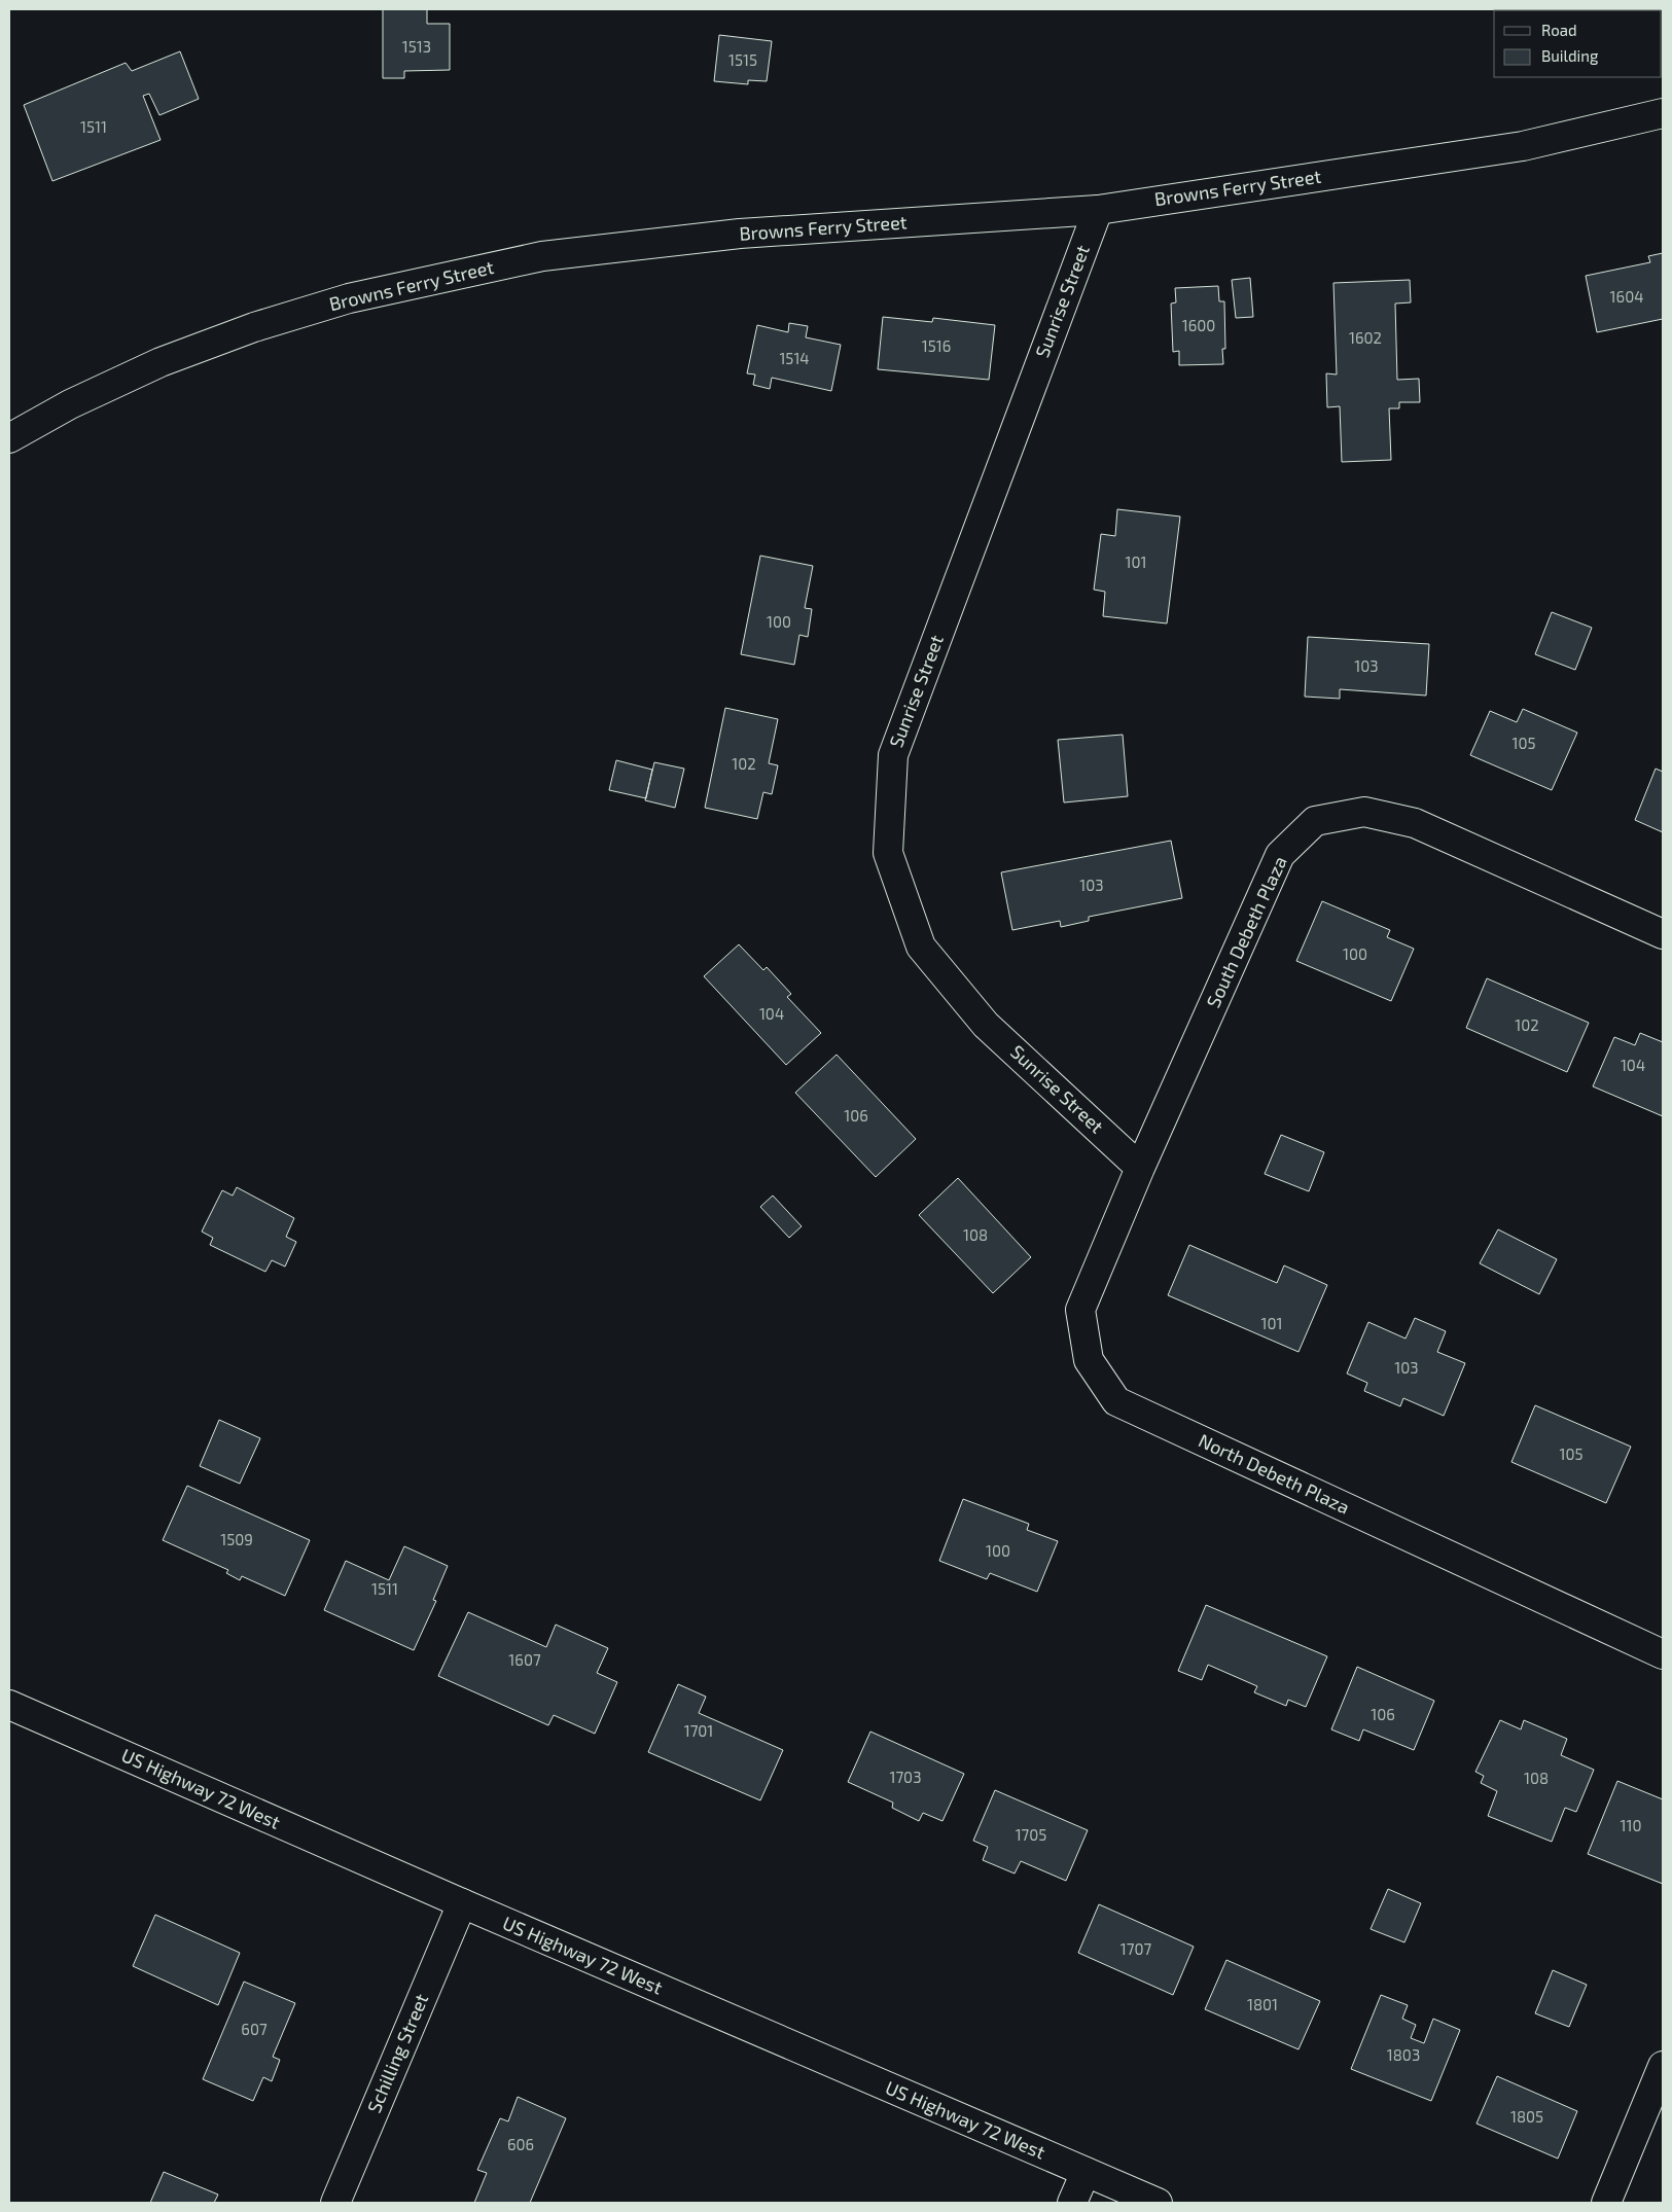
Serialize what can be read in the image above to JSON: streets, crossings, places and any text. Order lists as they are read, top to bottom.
{
  "streets": {
    "main road": [
      "Browns Ferry Street",
      "Sunrise Street",
      "South Debeth Plaza",
      "North Debeth Plaza",
      "US Highway 72 West",
      "Schilling Street"
    ]
  },
  "crossings": [
    ["Browns Ferry Street", "Sunrise Street"],
    ["Sunrise Street", "South Debeth Plaza"],
    ["Sunrise Street", "North Debeth Plaza"],
    ["South Debeth Plaza", "North Debeth Plaza"],
    ["US Highway 72 West", "Schilling Street"]
  ],
  "house_numbers": [
    "1513",
    "1515",
    "1511",
    "1604",
    "1600",
    "1602",
    "1516",
    "1514",
    "101",
    "100",
    "103",
    "105",
    "102",
    "103",
    "100",
    "104",
    "102",
    "104",
    "106",
    "108",
    "101",
    "103",
    "105",
    "1509",
    "100",
    "1511",
    "1607",
    "106",
    "1701",
    "1703",
    "108",
    "110",
    "1705",
    "1707",
    "1801",
    "607",
    "1803",
    "1805",
    "606"
  ],
  "legend": ["Road", "Building"]
}
